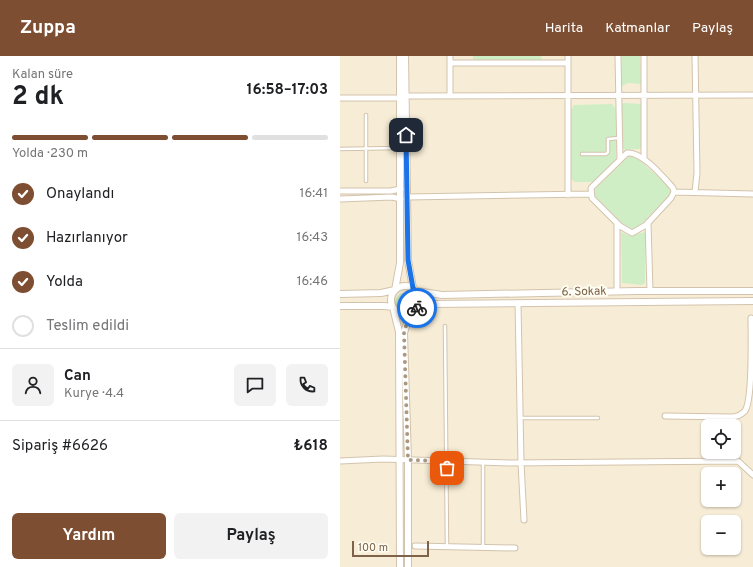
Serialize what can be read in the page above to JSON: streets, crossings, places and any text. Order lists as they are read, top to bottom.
{
  "streets": {
    "street": ["6. Sokak"]
  },
  "scale_bar": "100 m",
  "page": {
    "header": "Zuppa",
    "nav": ["Harita", "Katmanlar", "Paylaş"],
    "heading": ["2 dk", "Kalan süre", "16:58–17:03"],
    "panel": [
      "Can",
      "Kurye · 4.4",
      "Sipariş #6626",
      "₺618"
    ],
    "bar": "Yolda · 230 m",
    "list": [
      ["Onaylandı", "16:41"],
      ["Hazırlanıyor", "16:43"],
      ["Yolda", "16:46"],
      "Teslim edildi"
    ],
    "map_buttons": ["+", "−"],
    "buttons": ["Yardım", "Paylaş"],
    "scale": "100 m"
  }
}
